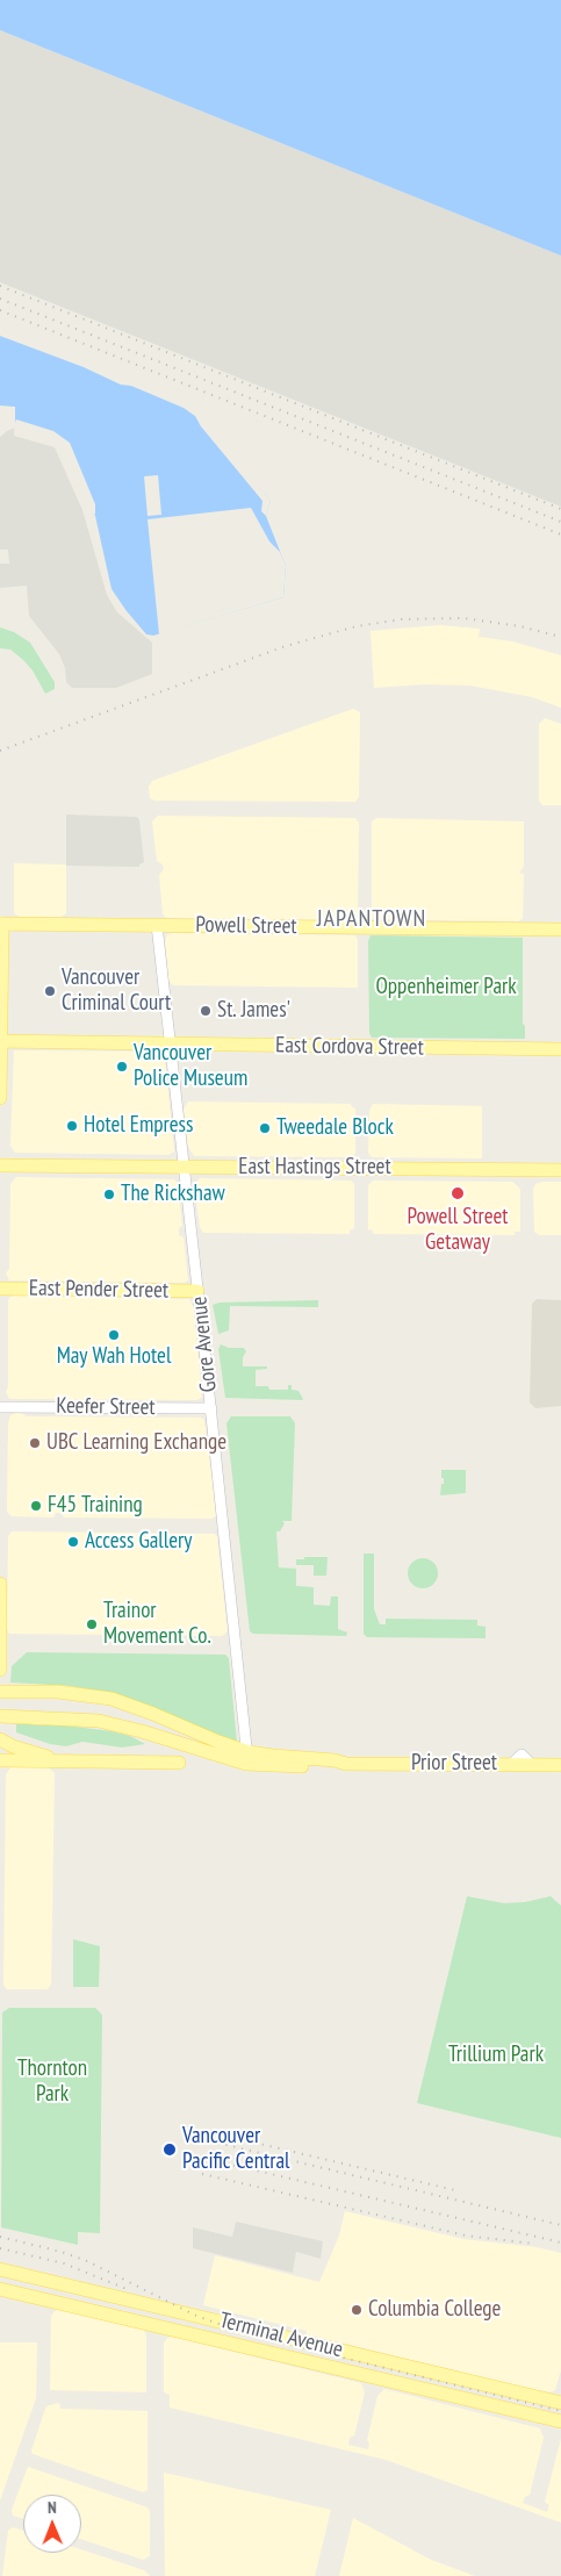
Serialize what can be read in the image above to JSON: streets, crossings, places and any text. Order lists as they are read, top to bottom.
{
  "streets": {
    "main road": [
      "Powell Street",
      "East Cordova Street",
      "East Hastings Street",
      "East Pender Street",
      "Prior Street",
      "Terminal Avenue"
    ],
    "street": ["Gore Avenue", "Keefer Street"]
  },
  "crossings": [
    ["Powell Street", "Gore Avenue"],
    ["East Cordova Street", "Gore Avenue"],
    ["East Hastings Street", "Gore Avenue"],
    ["East Pender Street", "Gore Avenue"],
    ["Gore Avenue", "Keefer Street"],
    ["Gore Avenue", "Prior Street"]
  ],
  "districts": ["JAPANTOWN"],
  "parks": ["Oppenheimer Park", "Trillium Park", "Thornton Park"],
  "places": [
    "Vancouver Criminal Court",
    "St. James'",
    "Vancouver Police Museum",
    "Hotel Empress",
    "Tweedale Block",
    "Powell Street Getaway",
    "The Rickshaw",
    "May Wah Hotel",
    "UBC Learning Exchange",
    "F45 Training",
    "Access Gallery",
    "Trainor Movement Co.",
    "Vancouver Pacific Central",
    "Columbia College"
  ],
  "north": "top"
}
